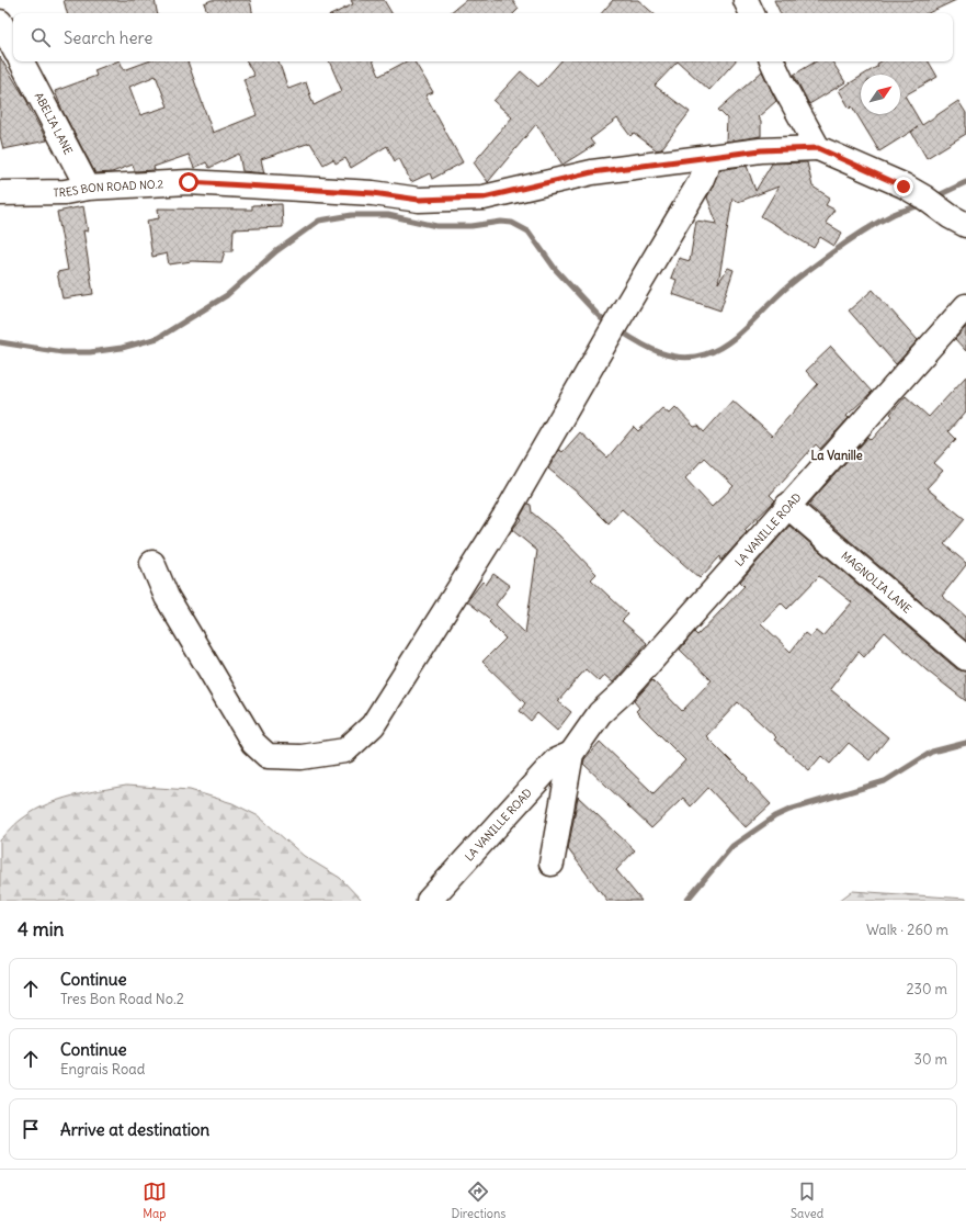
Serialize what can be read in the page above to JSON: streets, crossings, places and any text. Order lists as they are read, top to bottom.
{
  "streets": {
    "street": [
      "ABELIA LANE",
      "TRES BON ROAD NO.2",
      "LA VANILLE ROAD",
      "MAGNOLIA LANE"
    ]
  },
  "crossings": [
    ["ABELIA LANE", "TRES BON ROAD NO.2"],
    ["LA VANILLE ROAD", "MAGNOLIA LANE"]
  ],
  "districts": ["La Vanille"],
  "north": "top right",
  "page": {
    "search": "Search here",
    "heading": ["4 min", "Walk · 260 m"],
    "list": [
      ["Continue", "Tres Bon Road No.2", "230 m"],
      ["Continue", "Engrais Road", "30 m"],
      "Arrive at destination"
    ],
    "nav": ["Map", "Directions", "Saved"]
  }
}
